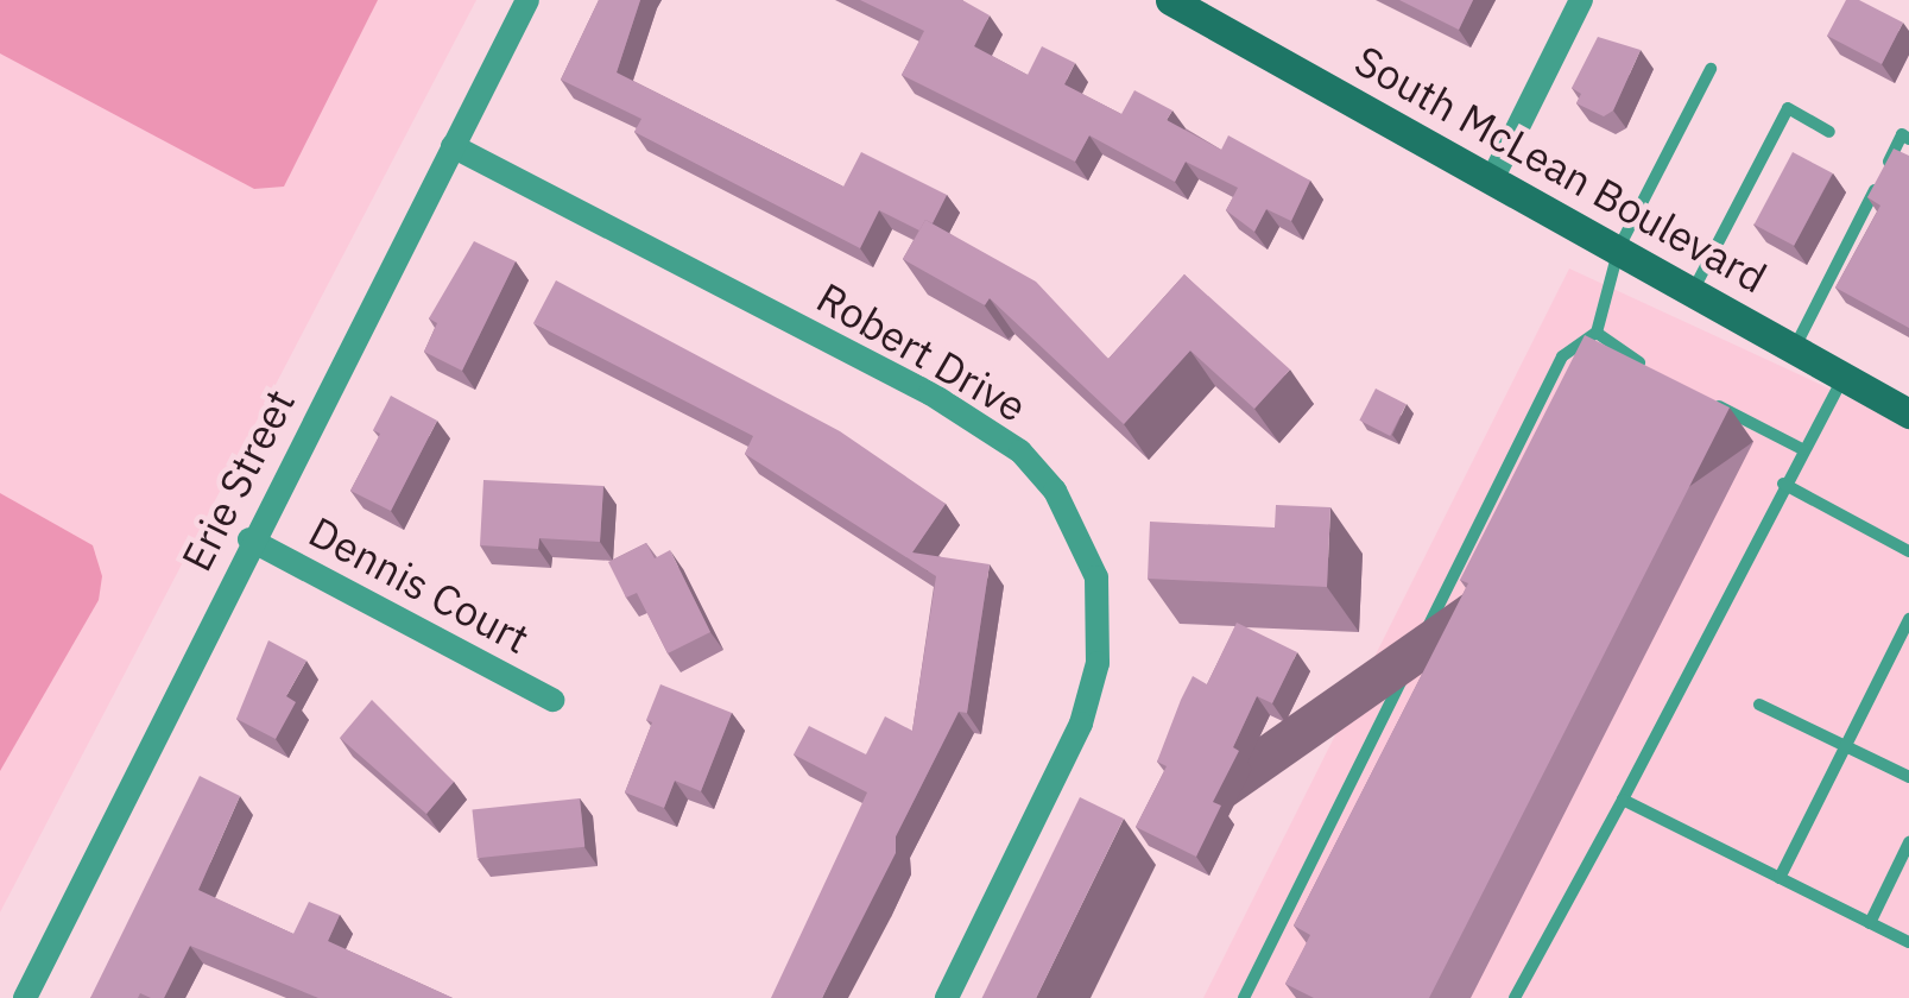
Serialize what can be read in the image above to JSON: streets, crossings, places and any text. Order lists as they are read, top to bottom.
{
  "streets": {
    "main road": ["South McLean Boulevard"],
    "street": ["Robert Drive", "Erie Street", "Dennis Court"]
  },
  "crossings": [
    ["Robert Drive", "Erie Street"],
    ["Erie Street", "Dennis Court"]
  ]
}
